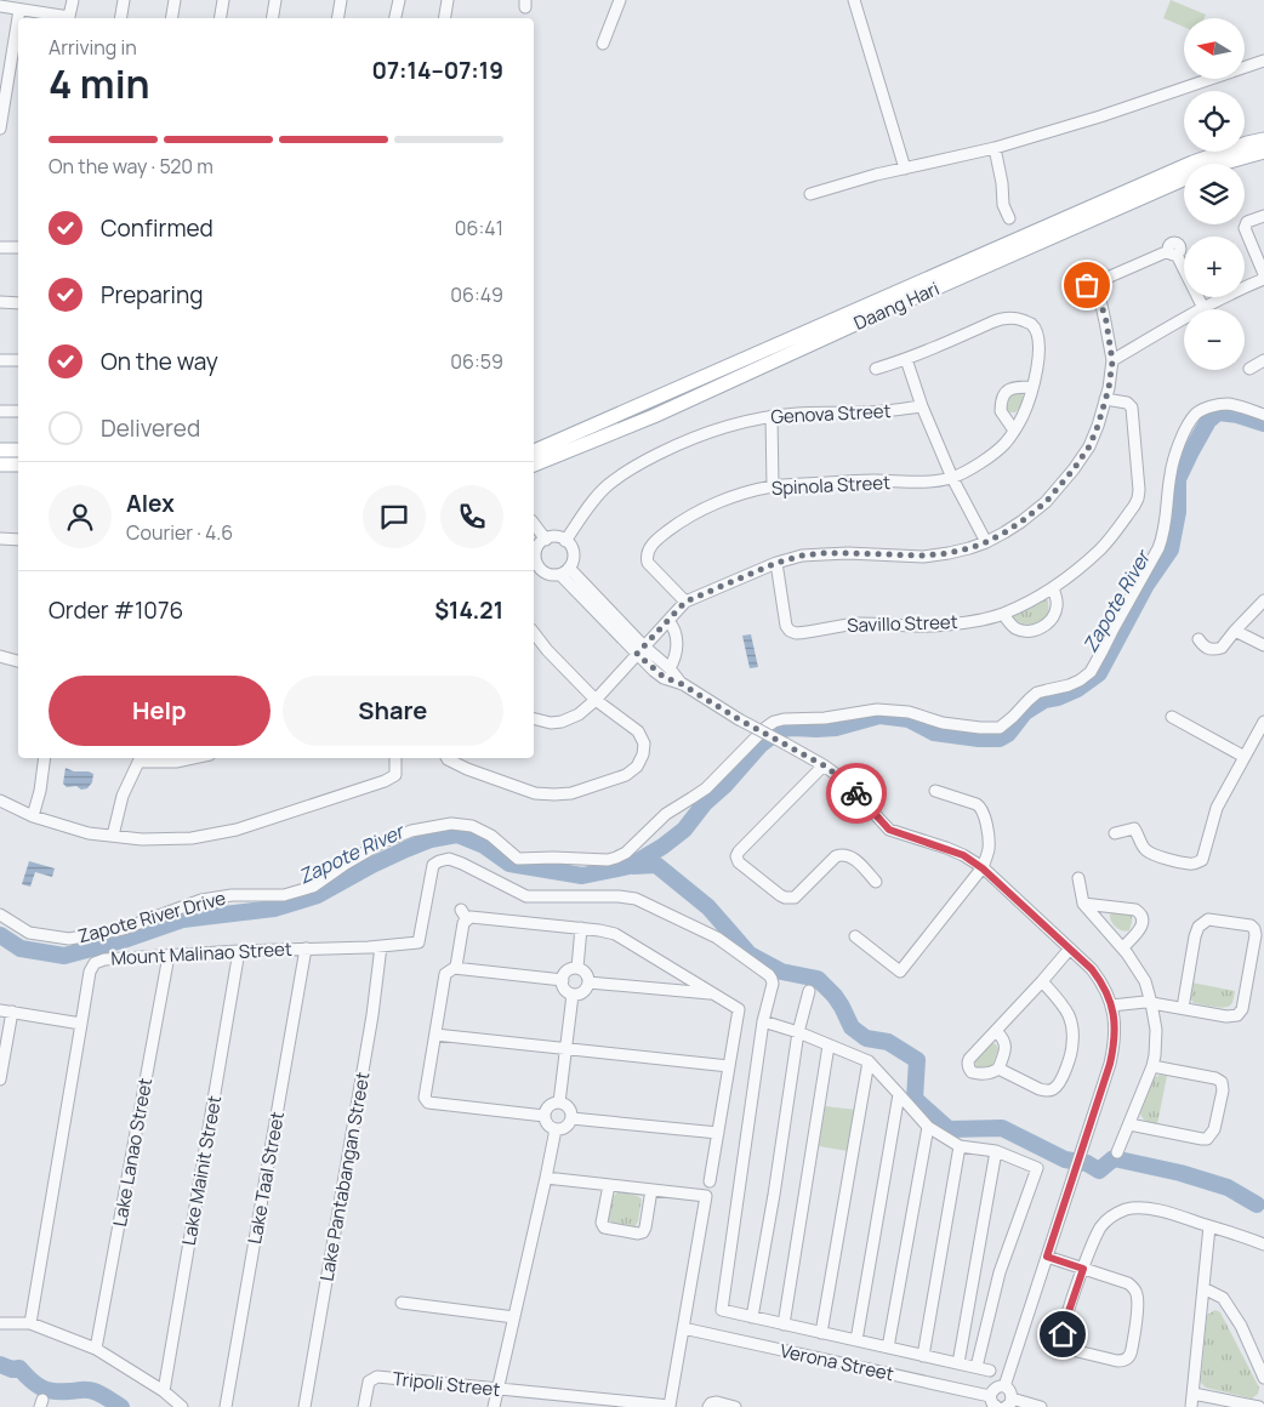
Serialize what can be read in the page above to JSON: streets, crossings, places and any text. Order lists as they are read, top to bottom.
{
  "streets": {
    "main road": ["Daang Hari"],
    "street": [
      "Genova Street",
      "Spinola Street",
      "Savillo Street",
      "Zapote River Drive",
      "Mount Malinao Street",
      "Lake Lanao Street",
      "Lake Mainit Street",
      "Lake Pantabangan Street",
      "Lake Taal Street",
      "Verona Street",
      "Tripoli Street"
    ]
  },
  "crossings": [
    ["Mount Malinao Street", "Lake Lanao Street"],
    ["Mount Malinao Street", "Lake Mainit Street"],
    ["Mount Malinao Street", "Lake Pantabangan Street"],
    ["Mount Malinao Street", "Lake Taal Street"]
  ],
  "water": ["Zapote River"],
  "north": "left",
  "page": {
    "map_buttons": ["+", "−"],
    "heading": ["4 min", "Arriving in", "07:14–07:19"],
    "panel": [
      "Alex",
      "Courier · 4.6",
      "Order #1076",
      "$14.21"
    ],
    "bar": "On the way · 520 m",
    "list": [
      ["Confirmed", "06:41"],
      ["Preparing", "06:49"],
      ["On the way", "06:59"],
      "Delivered"
    ],
    "buttons": ["Help", "Share"]
  }
}
